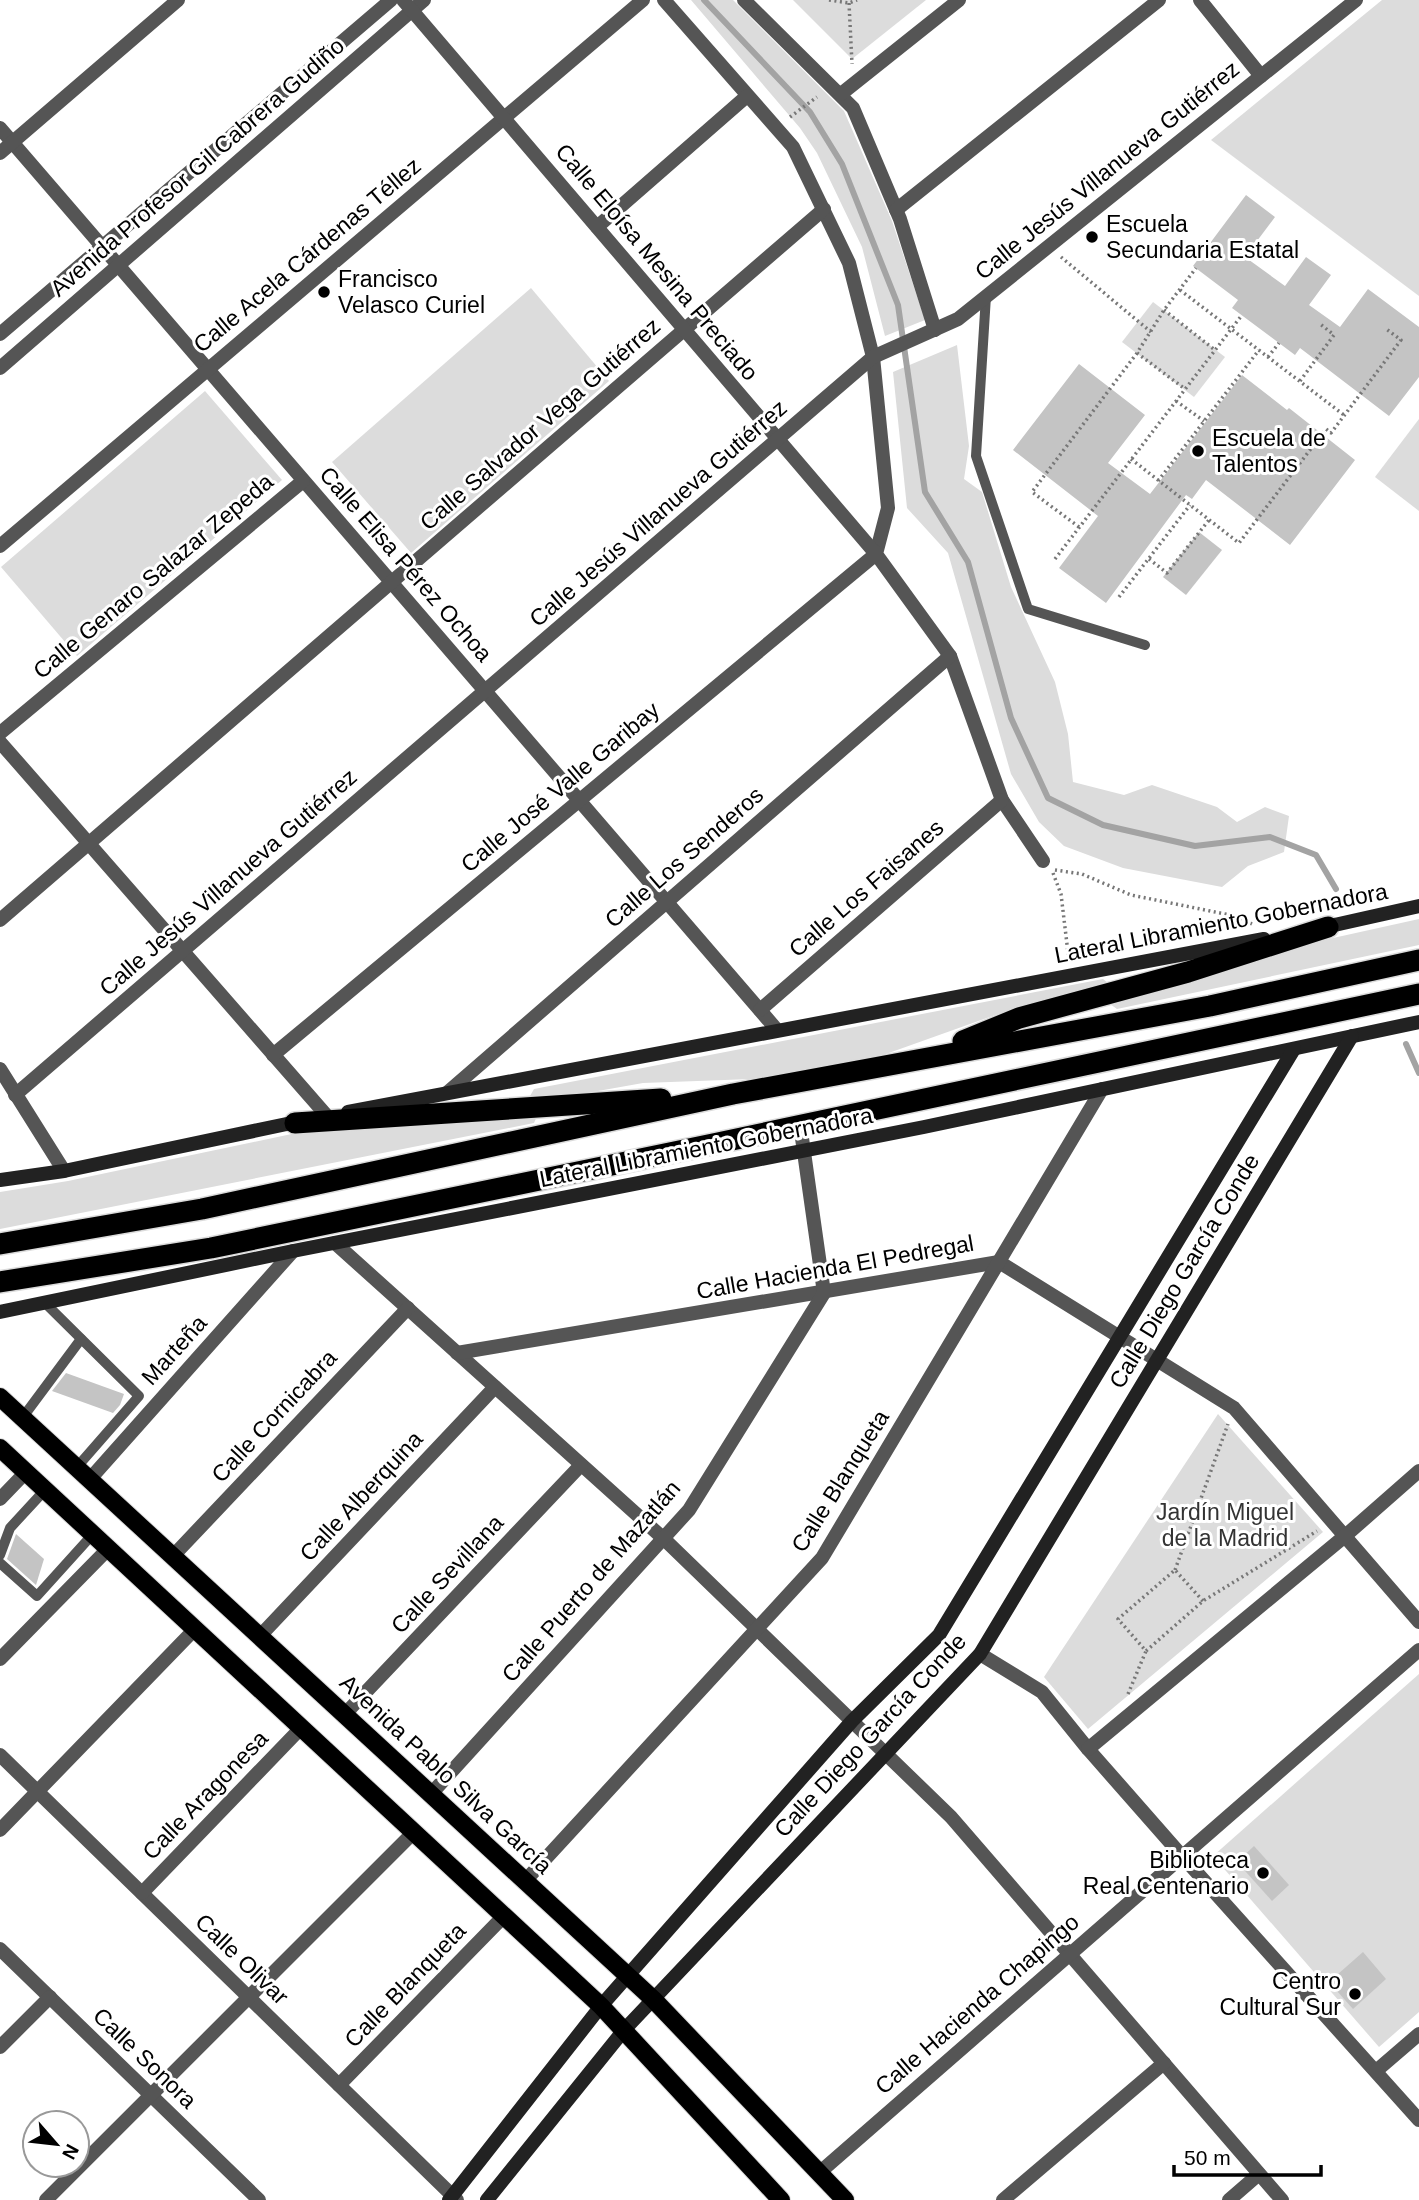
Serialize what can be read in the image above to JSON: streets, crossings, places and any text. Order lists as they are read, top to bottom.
{
  "streets": {
    "main road": ["Avenida Pablo Silva García"],
    "street": [
      "Avenida Profesor Gil Cabrera Gudiño",
      "Calle Jesús Villanueva Gutiérrez",
      "Calle Acela Cárdenas Téllez",
      "Calle Eloísa Mesina Preciado",
      "Calle Salvador Vega Gutiérrez",
      "Calle Elisa Pérez Ochoa",
      "Calle Genaro Salazar Zepeda",
      "Calle José Valle Garibay",
      "Calle Los Senderos",
      "Calle Los Faisanes",
      "Lateral Libramiento Gobernadora",
      "Calle Hacienda El Pedregal",
      "Calle Diego García Conde",
      "Marteña",
      "Calle Cornicabra",
      "Calle Blanqueta",
      "Calle Alberquina",
      "Calle Sevillana",
      "Calle Puerto de Mazatlán",
      "Calle Aragonesa",
      "Calle Olivar",
      "Calle Hacienda Chapingo",
      "Calle Sonora"
    ]
  },
  "crossings": [
    ["Avenida Profesor Gil Cabrera Gudiño", "Calle Eloísa Mesina Preciado"],
    ["Avenida Profesor Gil Cabrera Gudiño", "Calle Elisa Pérez Ochoa"],
    ["Calle Jesús Villanueva Gutiérrez", "Calle Eloísa Mesina Preciado"],
    ["Calle Jesús Villanueva Gutiérrez", "Calle Elisa Pérez Ochoa"],
    ["Calle Acela Cárdenas Téllez", "Calle Eloísa Mesina Preciado"],
    ["Calle Acela Cárdenas Téllez", "Calle Elisa Pérez Ochoa"],
    ["Calle Eloísa Mesina Preciado", "Calle Salvador Vega Gutiérrez"],
    ["Calle Eloísa Mesina Preciado", "Calle José Valle Garibay"],
    ["Calle Eloísa Mesina Preciado", "Calle Los Senderos"],
    ["Calle Eloísa Mesina Preciado", "Calle Los Faisanes"],
    ["Calle Salvador Vega Gutiérrez", "Calle Elisa Pérez Ochoa"],
    ["Calle Elisa Pérez Ochoa", "Calle Genaro Salazar Zepeda"],
    ["Calle Elisa Pérez Ochoa", "Calle José Valle Garibay"],
    ["Calle Elisa Pérez Ochoa", "Calle Los Senderos"],
    ["Calle Elisa Pérez Ochoa", "Calle Los Faisanes"],
    ["Calle Elisa Pérez Ochoa", "Lateral Libramiento Gobernadora"],
    ["Calle Los Senderos", "Lateral Libramiento Gobernadora"],
    ["Lateral Libramiento Gobernadora", "Calle Diego García Conde"],
    ["Lateral Libramiento Gobernadora", "Marteña"],
    ["Lateral Libramiento Gobernadora", "Calle Blanqueta"],
    ["Calle Hacienda El Pedregal", "Calle Diego García Conde"],
    ["Calle Hacienda El Pedregal", "Calle Blanqueta"],
    ["Calle Hacienda El Pedregal", "Calle Puerto de Mazatlán"],
    ["Calle Diego García Conde", "Avenida Pablo Silva García"],
    ["Calle Diego García Conde", "Calle Olivar"],
    ["Marteña", "Avenida Pablo Silva García"],
    ["Calle Cornicabra", "Avenida Pablo Silva García"],
    ["Calle Blanqueta", "Avenida Pablo Silva García"],
    ["Calle Blanqueta", "Calle Olivar"],
    ["Calle Alberquina", "Avenida Pablo Silva García"],
    ["Calle Sevillana", "Avenida Pablo Silva García"],
    ["Calle Puerto de Mazatlán", "Avenida Pablo Silva García"],
    ["Avenida Pablo Silva García", "Calle Hacienda Chapingo"],
    ["Calle Aragonesa", "Calle Olivar"]
  ],
  "parks": ["Jardín Miguel de la Madrid"],
  "places": [
    "Escuela Secundaria Estatal",
    "Francisco Velasco Curiel",
    "Escuela de Talentos",
    "Biblioteca Real Centenario",
    "Centro Cultural Sur"
  ],
  "scale_bar": "50 m",
  "north": "bottom right"
}
